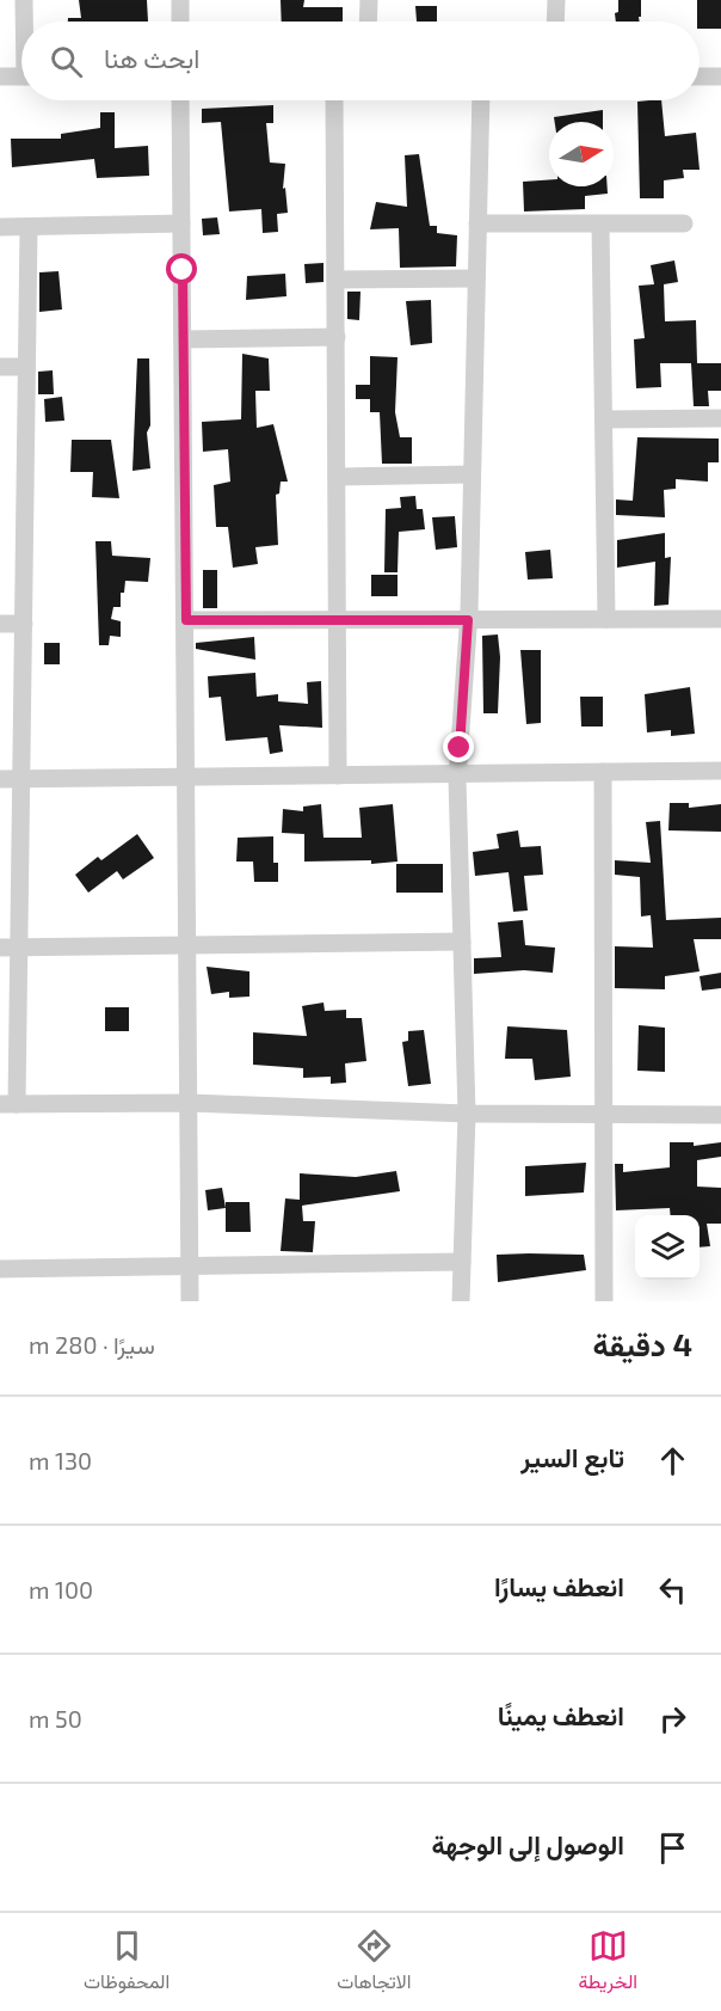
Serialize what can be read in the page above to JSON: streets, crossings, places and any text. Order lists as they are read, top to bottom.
{
  "north": "right",
  "page": {
    "search": "ابحث هنا",
    "heading": ["4 دقيقة", "سيرًا · 280 m"],
    "list": [
      ["تابع السير", "130 m"],
      ["انعطف يسارًا", "100 m"],
      ["انعطف يمينًا", "50 m"],
      "الوصول إلى الوجهة"
    ],
    "nav": ["الخريطة", "الاتجاهات", "المحفوظات"]
  }
}
